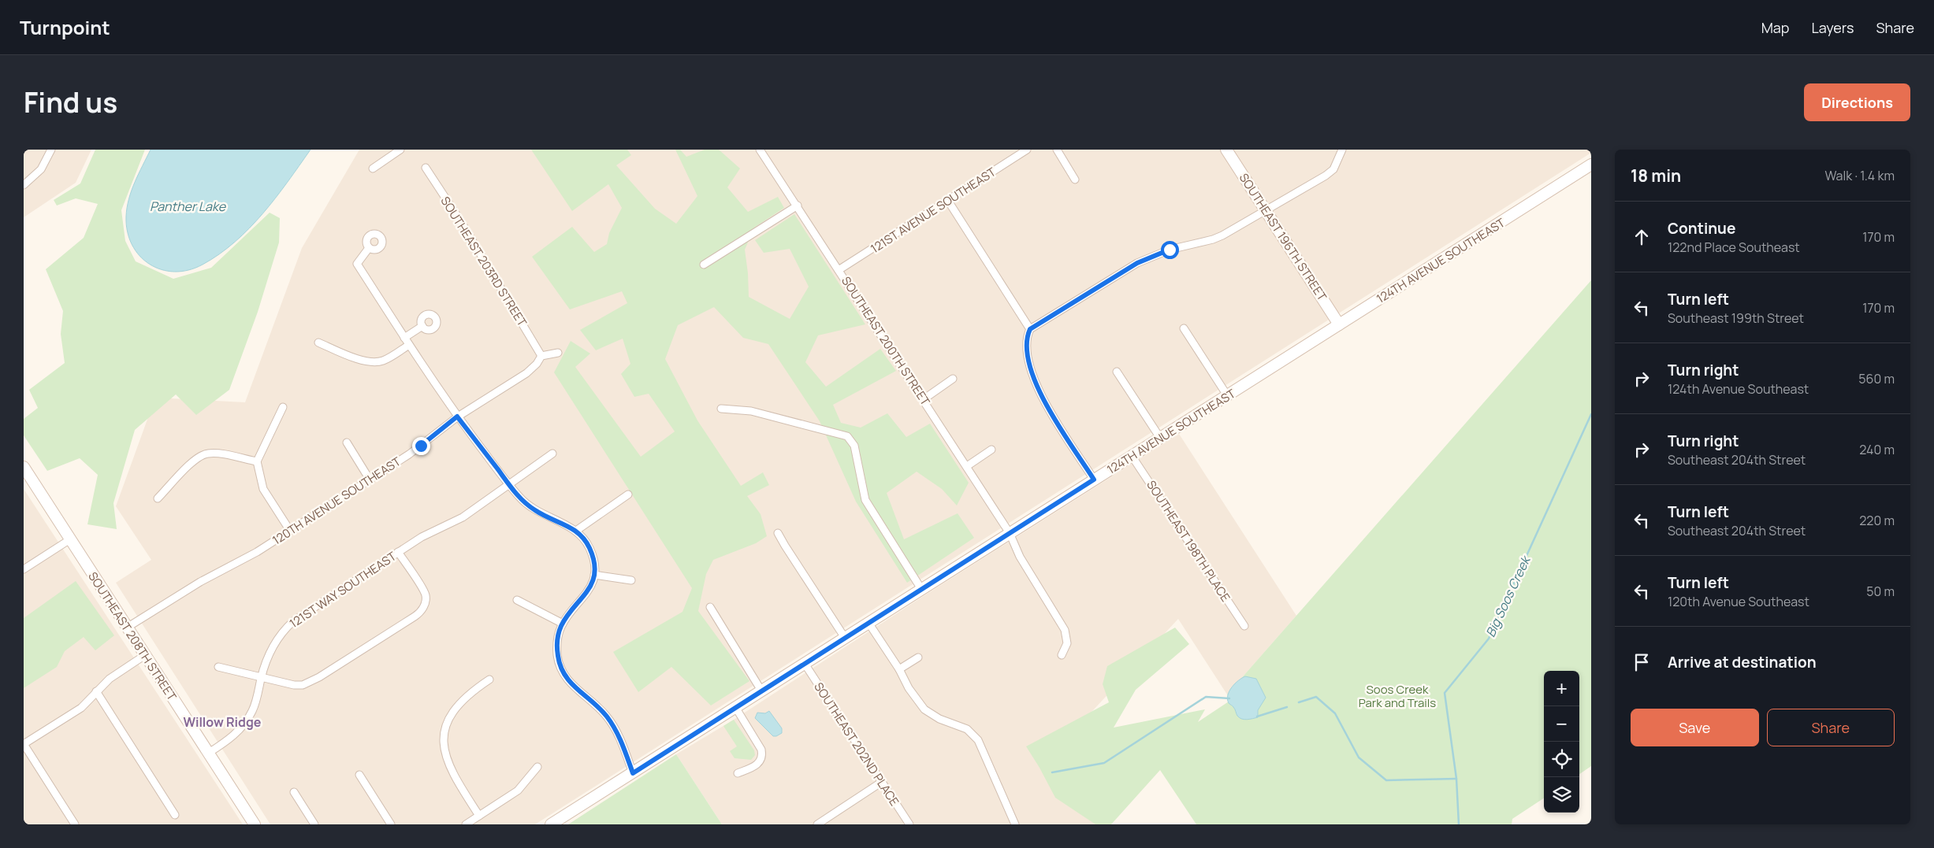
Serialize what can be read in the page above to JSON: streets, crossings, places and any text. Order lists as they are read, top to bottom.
{
  "streets": {
    "street": [
      "121ST AVENUE SOUTHEAST",
      "SOUTHEAST 196TH STREET",
      "124TH AVENUE SOUTHEAST",
      "SOUTHEAST 203RD STREET",
      "SOUTHEAST 200TH STREET",
      "120TH AVENUE SOUTHEAST",
      "SOUTHEAST 198TH PLACE",
      "121ST WAY SOUTHEAST",
      "SOUTHEAST 208TH STREET",
      "SOUTHEAST 202ND PLACE"
    ]
  },
  "crossings": [
    ["121ST AVENUE SOUTHEAST", "SOUTHEAST 200TH STREET"],
    ["SOUTHEAST 196TH STREET", "124TH AVENUE SOUTHEAST"],
    ["124TH AVENUE SOUTHEAST", "SOUTHEAST 200TH STREET"],
    ["124TH AVENUE SOUTHEAST", "SOUTHEAST 198TH PLACE"],
    ["124TH AVENUE SOUTHEAST", "SOUTHEAST 202ND PLACE"],
    ["SOUTHEAST 203RD STREET", "120TH AVENUE SOUTHEAST"],
    ["120TH AVENUE SOUTHEAST", "SOUTHEAST 208TH STREET"],
    ["121ST WAY SOUTHEAST", "SOUTHEAST 208TH STREET"]
  ],
  "districts": ["Willow Ridge"],
  "water": ["Panther Lake", "Big Soos Creek"],
  "parks": ["Soos Creek Park and Trails"],
  "page": {
    "header": "Turnpoint",
    "nav": ["Map", "Layers", "Share"],
    "title": "Find us",
    "buttons": [
      "Directions",
      ["Save", "Share"]
    ],
    "heading": ["18 min", "Walk · 1.4 km"],
    "list": [
      ["Continue", "122nd Place Southeast", "170 m"],
      ["Turn left", "Southeast 199th Street", "170 m"],
      ["Turn right", "124th Avenue Southeast", "560 m"],
      ["Turn right", "Southeast 204th Street", "240 m"],
      ["Turn left", "Southeast 204th Street", "220 m"],
      ["Turn left", "120th Avenue Southeast", "50 m"],
      "Arrive at destination"
    ],
    "map_buttons": ["+", "−"]
  }
}
